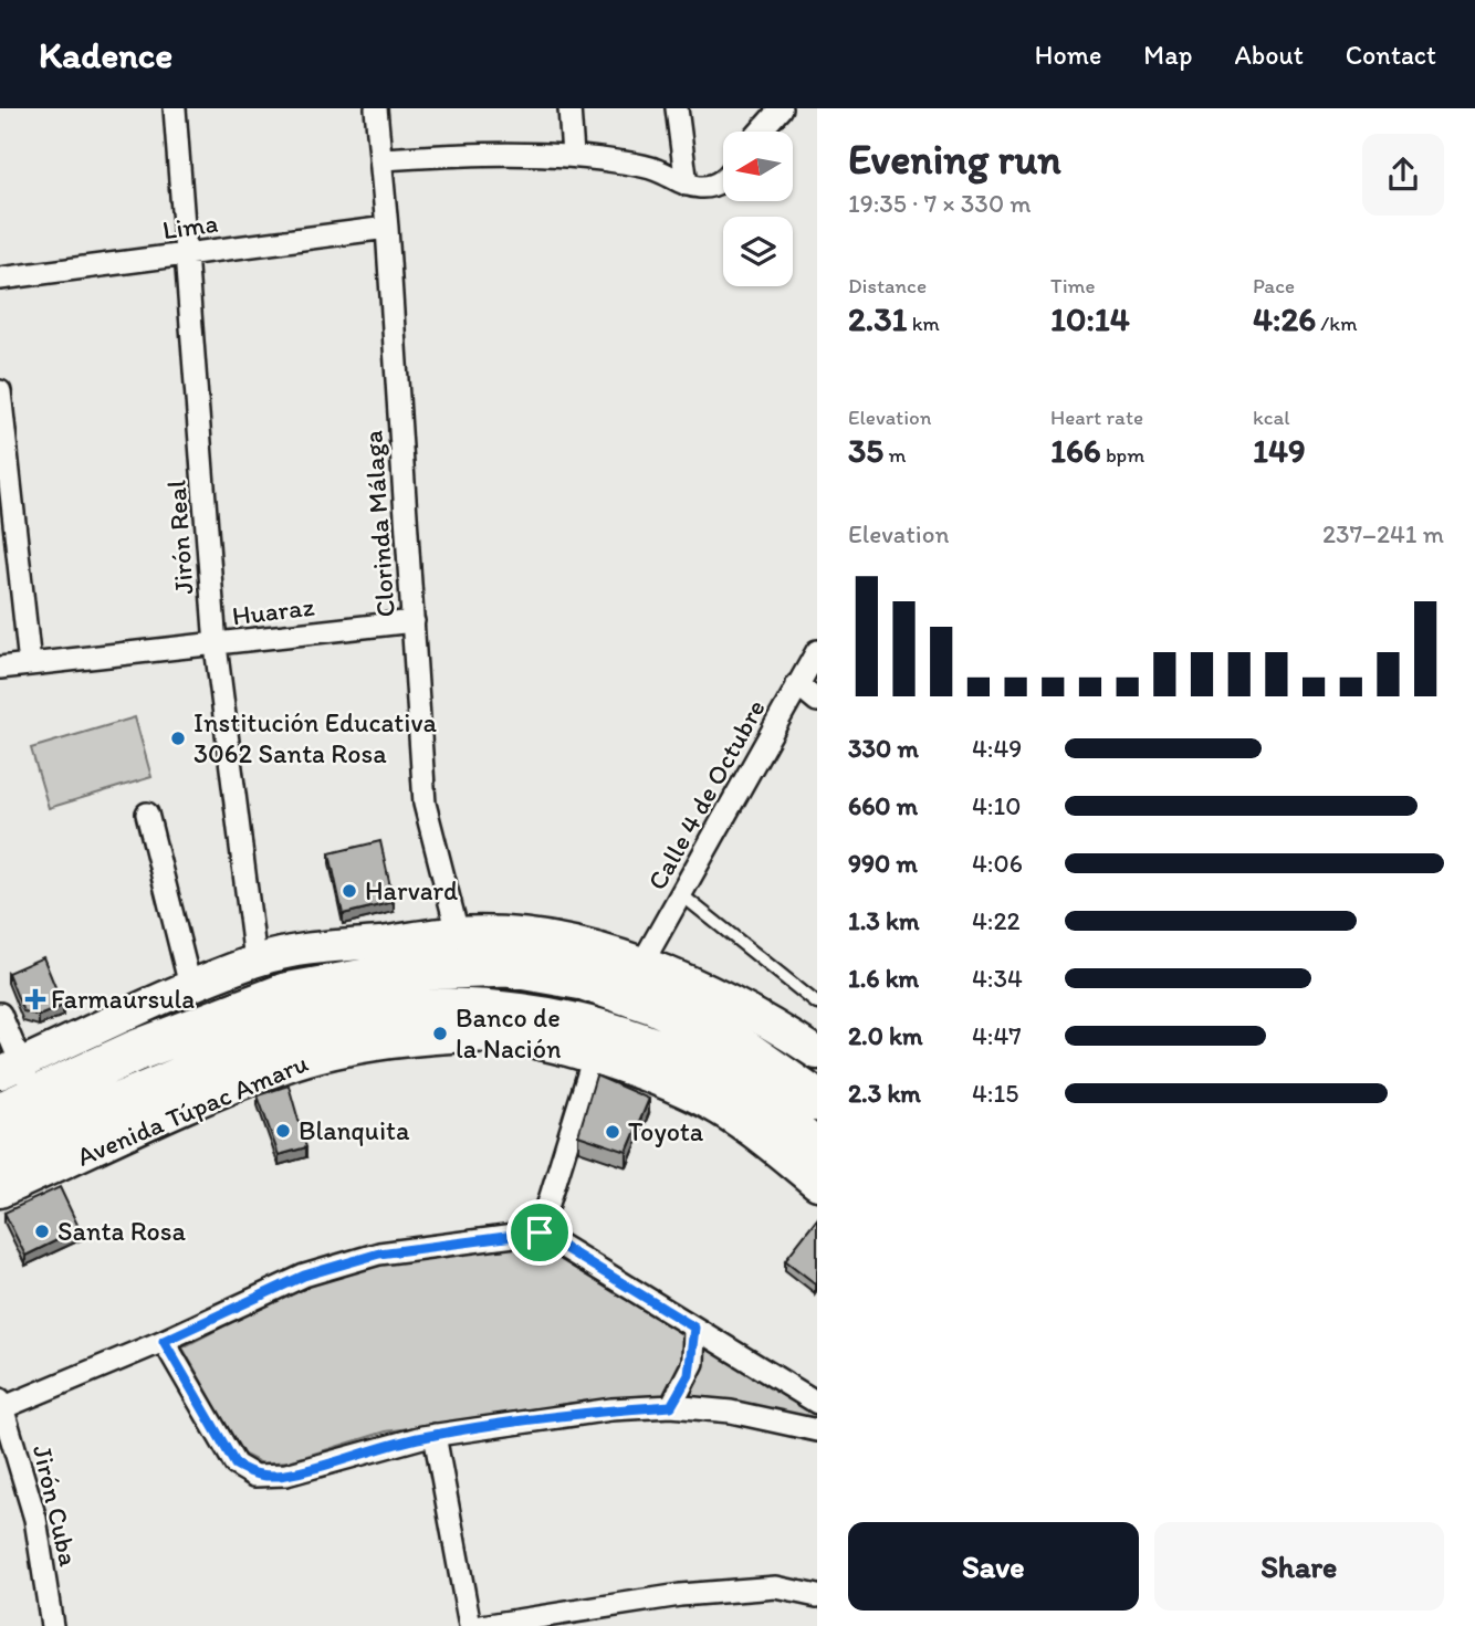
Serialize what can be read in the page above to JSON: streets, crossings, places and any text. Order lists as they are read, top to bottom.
{
  "streets": {
    "highway": ["Avenida Túpac Amaru"],
    "street": [
      "Lima",
      "Clorinda Málaga",
      "Jirón Real",
      "Huaraz",
      "Calle 4 de Octubre",
      "Jirón Cuba"
    ]
  },
  "crossings": [
    ["Lima", "Clorinda Málaga"],
    ["Lima", "Jirón Real"],
    ["Clorinda Málaga", "Huaraz"],
    ["Clorinda Málaga", "Avenida Túpac Amaru"],
    ["Jirón Real", "Huaraz"],
    ["Jirón Real", "Avenida Túpac Amaru"],
    ["Calle 4 de Octubre", "Avenida Túpac Amaru"]
  ],
  "places": {
    "other": [
      "Institución Educativa 3062 Santa Rosa",
      "Harvard",
      "Banco de la Nación",
      "Blanquita",
      "Toyota",
      "Santa Rosa"
    ],
    "health": ["Farmaursula"]
  },
  "north": "left",
  "page": {
    "header": "Kadence",
    "nav": [
      "Home",
      "Map",
      "About",
      "Contact"
    ],
    "heading": ["Evening run", "19:35 · 7 × 330 m"],
    "stats": [
      ["Distance", "2.31 km"],
      ["Time", "10:14"],
      ["Pace", "4:26 /km"],
      ["Elevation", "35 m"],
      ["Heart rate", "166 bpm"],
      ["kcal", "149"]
    ],
    "chart": ["Elevation", "237–241 m"],
    "list": [
      {
        "name": "330 m",
        "note": "4:49"
      },
      {
        "name": "660 m",
        "note": "4:10"
      },
      {
        "name": "990 m",
        "note": "4:06"
      },
      {
        "name": "1.3 km",
        "note": "4:22"
      },
      {
        "name": "1.6 km",
        "note": "4:34"
      },
      {
        "name": "2.0 km",
        "note": "4:47"
      },
      {
        "name": "2.3 km",
        "note": "4:15"
      }
    ],
    "buttons": ["Save", "Share"]
  }
}
